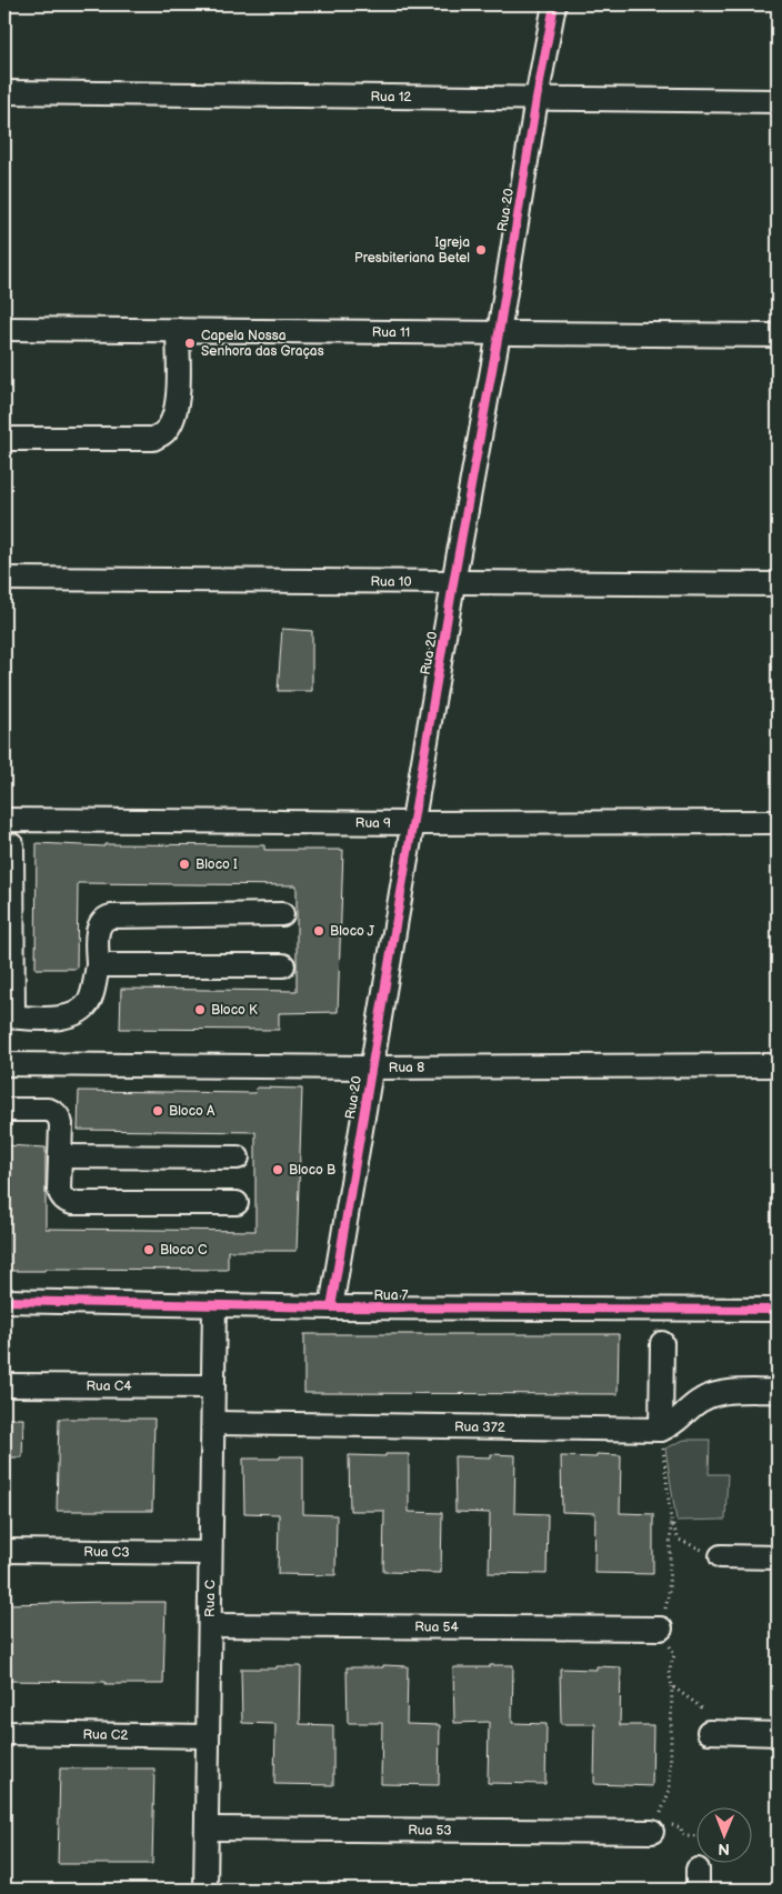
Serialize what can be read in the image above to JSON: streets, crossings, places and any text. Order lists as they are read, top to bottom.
{
  "streets": {
    "street": [
      "Rua 12",
      "Rua 20",
      "Rua 11",
      "Rua 10",
      "Rua 9",
      "Rua 8",
      "Rua 7",
      "Rua C4",
      "Rua 372",
      "Rua C3",
      "Rua C",
      "Rua 54",
      "Rua C2",
      "Rua 53"
    ]
  },
  "crossings": [
    ["Rua 12", "Rua 20"],
    ["Rua 20", "Rua 11"],
    ["Rua 20", "Rua 10"],
    ["Rua 20", "Rua 9"],
    ["Rua 20", "Rua 8"],
    ["Rua 20", "Rua 7"],
    ["Rua 7", "Rua C"],
    ["Rua C4", "Rua C"],
    ["Rua 372", "Rua C"],
    ["Rua C3", "Rua C"],
    ["Rua C", "Rua 54"],
    ["Rua C", "Rua C2"],
    ["Rua C", "Rua 53"]
  ],
  "places": [
    "Igreja Presbiteriana Betel",
    "Capela Nossa Senhora das Graças",
    "Bloco I",
    "Bloco J",
    "Bloco K",
    "Bloco A",
    "Bloco B",
    "Bloco C"
  ],
  "north": "bottom"
}
